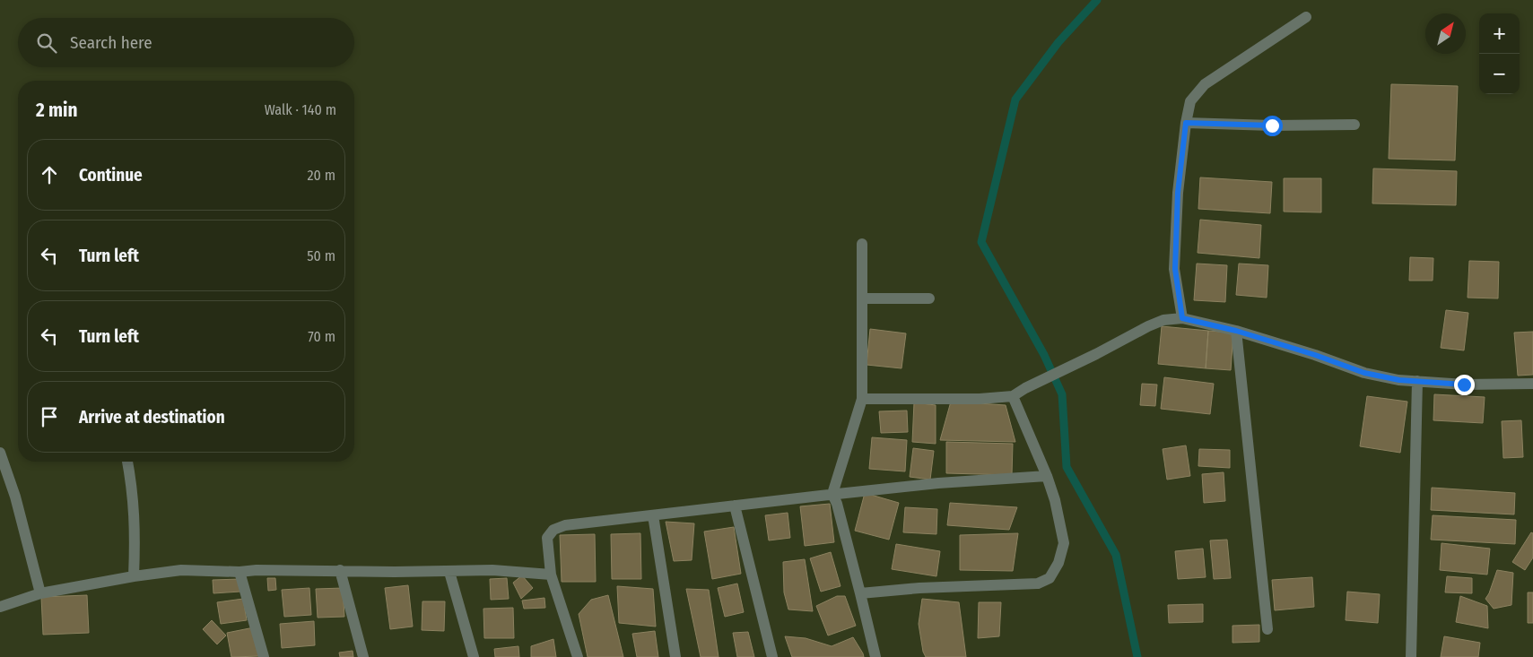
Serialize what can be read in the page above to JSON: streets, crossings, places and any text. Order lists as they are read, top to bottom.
{
  "north": "top right",
  "page": {
    "map_buttons": ["+", "−"],
    "search": "Search here",
    "heading": ["2 min", "Walk · 140 m"],
    "list": [
      ["Continue", "20 m"],
      ["Turn left", "50 m"],
      ["Turn left", "70 m"],
      "Arrive at destination"
    ]
  }
}
